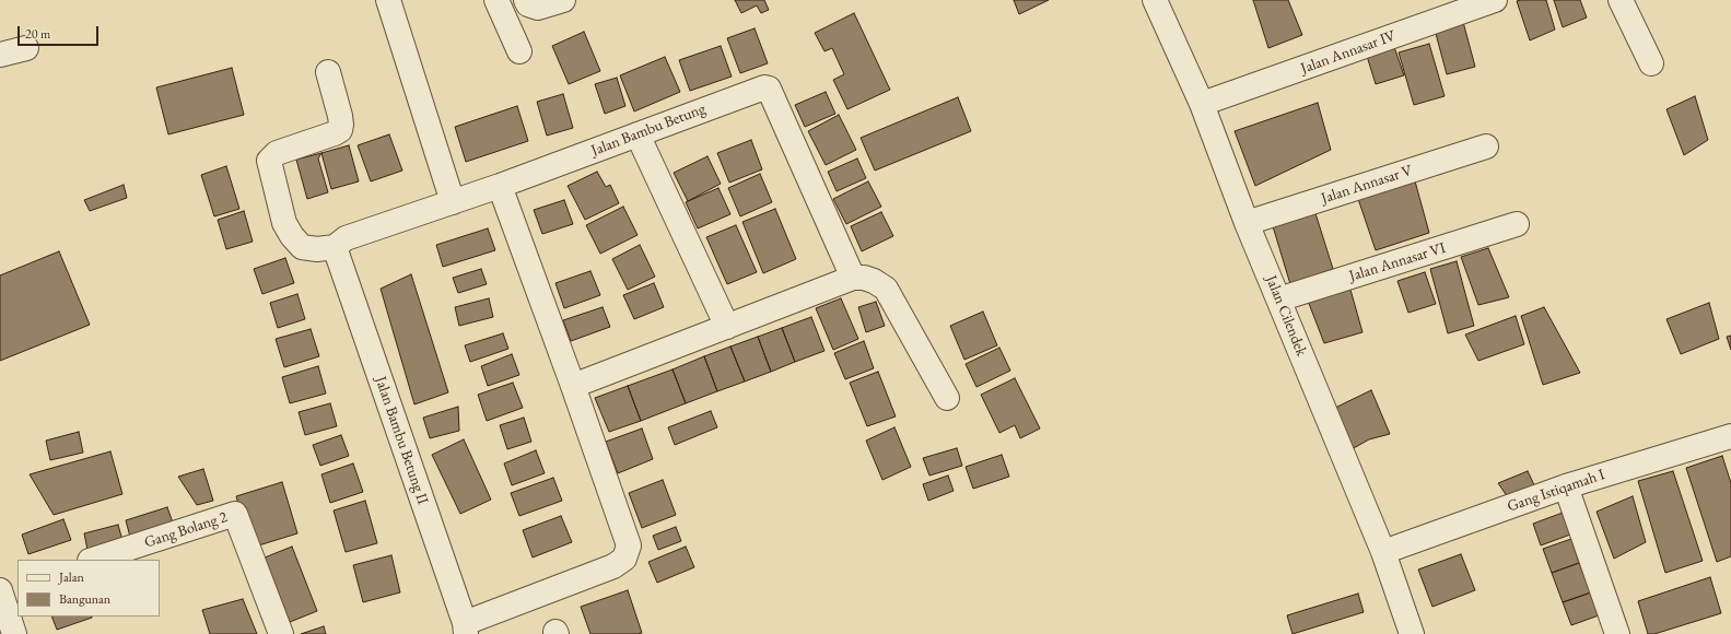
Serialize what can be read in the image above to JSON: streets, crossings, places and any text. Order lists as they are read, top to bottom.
{
  "streets": {
    "street": [
      "Jalan Annasar IV",
      "Jalan Bambu Betung",
      "Jalan Annasar V",
      "Jalan Annasar VI",
      "Jalan Cilendek",
      "Jalan Bambu Betung II",
      "Gang Istiqamah I",
      "Gang Bolang 2"
    ]
  },
  "crossings": [
    ["Jalan Annasar IV", "Jalan Cilendek"],
    ["Jalan Bambu Betung", "Jalan Bambu Betung II"],
    ["Jalan Annasar V", "Jalan Cilendek"],
    ["Jalan Annasar VI", "Jalan Cilendek"],
    ["Jalan Cilendek", "Gang Istiqamah I"]
  ],
  "legend": ["Jalan", "Bangunan"],
  "scale_bar": "20 m"
}
